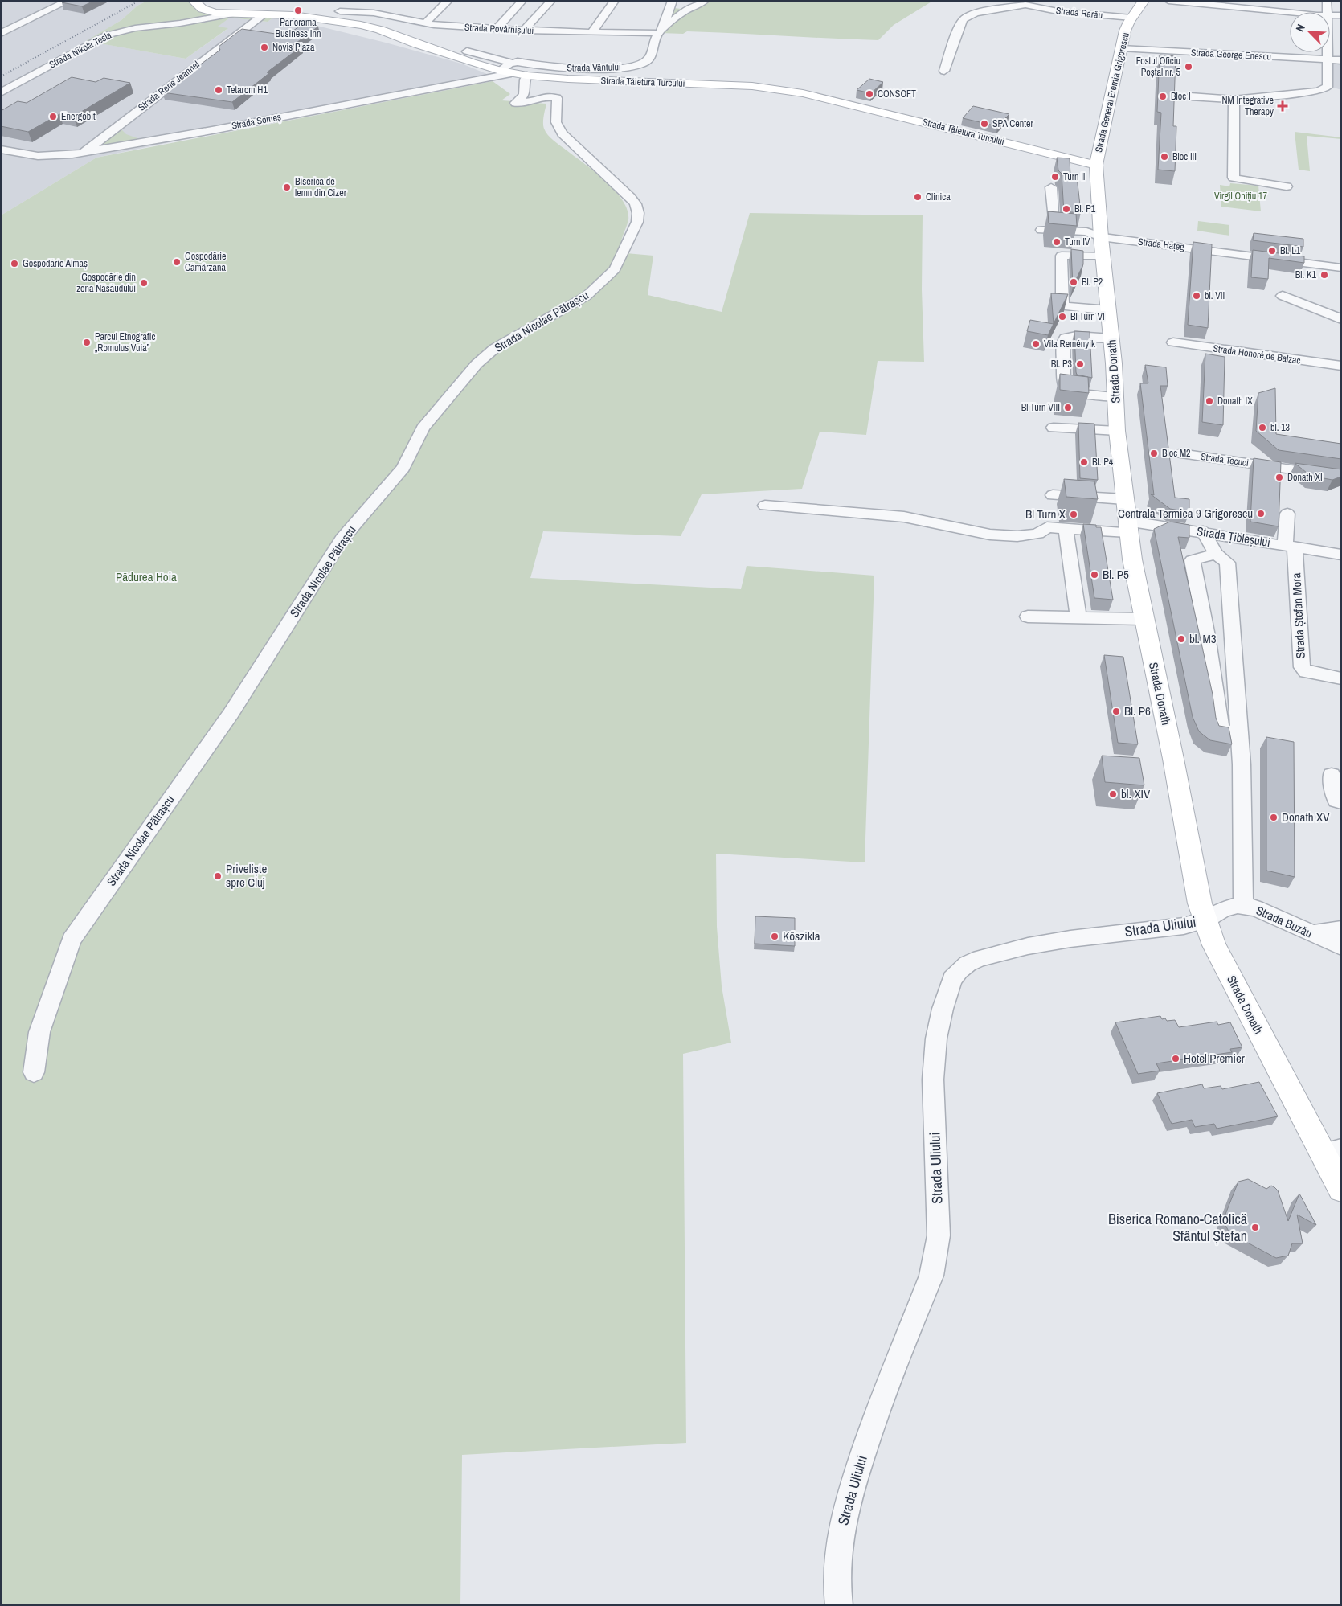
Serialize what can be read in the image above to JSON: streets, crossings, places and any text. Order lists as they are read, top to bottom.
{
  "streets": {
    "main road": ["Strada Tăietura Turcului", "Strada General Eremia Grigorescu", "Strada Donath"],
    "street": [
      "Strada Rarău",
      "Strada Povârnișului",
      "Strada Nikola Tesla",
      "Strada George Enescu",
      "Strada Vântului",
      "Strada Rene Jeannel",
      "Strada Someș",
      "Strada Hațeg",
      "Strada Nicolae Pătrașcu",
      "Strada Honoré de Balzac",
      "Strada Tecuci",
      "Strada Țibleșului",
      "Strada Ștefan Mora",
      "Strada Buzău",
      "Strada Uliului"
    ]
  },
  "crossings": [
    ["Strada Rarău", "Strada General Eremia Grigorescu"],
    ["Strada Povârnișului", "Strada Vântului"],
    ["Strada Povârnișului", "Strada Tăietura Turcului"],
    ["Strada Nikola Tesla", "Strada Tăietura Turcului"],
    ["Strada George Enescu", "Strada General Eremia Grigorescu"],
    ["Strada Vântului", "Strada Tăietura Turcului"],
    ["Strada Vântului", "Strada Someș"],
    ["Strada Tăietura Turcului", "Strada Rene Jeannel"],
    ["Strada Tăietura Turcului", "Strada General Eremia Grigorescu"],
    ["Strada Tăietura Turcului", "Strada Someș"],
    ["Strada Tăietura Turcului", "Strada Nicolae Pătrașcu"],
    ["Strada Tăietura Turcului", "Strada Donath"],
    ["Strada Rene Jeannel", "Strada Someș"],
    ["Strada General Eremia Grigorescu", "Strada Donath"],
    ["Strada Hațeg", "Strada Donath"],
    ["Strada Donath", "Strada Țibleșului"],
    ["Strada Donath", "Strada Buzău"],
    ["Strada Donath", "Strada Uliului"],
    ["Strada Țibleșului", "Strada Ștefan Mora"],
    ["Strada Buzău", "Strada Uliului"]
  ],
  "parks": ["Virgil Onițiu 17", "Pădurea Hoia"],
  "places": {
    "other": [
      "Panorama Business Inn",
      "Novis Plaza",
      "Fostul Oficiu Poștal nr. 5",
      "Tetarom H1",
      "CONSOFT",
      "Bloc I",
      "Energobit",
      "SPA Center",
      "Bloc III",
      "Turn II",
      "Biserica de lemn din Cizer",
      "Clinica",
      "Bl. P1",
      "Turn IV",
      "Bl. L1",
      "Gospodărie Cămârzana",
      "Gospodărie Almaș",
      "Bl. K1",
      "Bl. P2",
      "Gospodărie din zona Năsăudului",
      "bl. VII",
      "Bl Turn VI",
      "Parcul Etnografic „Romulus Vuia”",
      "Vila Reményik",
      "Bl. P3",
      "Donath IX",
      "Bl Turn VIII",
      "bl. 13",
      "Bloc M2",
      "Bl. P4",
      "Donath XI",
      "Centrala Termică 9 Grigorescu",
      "Bl Turn X",
      "Bl. P5",
      "bl. M3",
      "Bl. P6",
      "bl. XIV",
      "Donath XV",
      "Priveliște spre Cluj",
      "Kőszikla",
      "Hotel Premier",
      "Biserica Romano-Catolică Sfântul Ștefan"
    ],
    "health": ["NM Integrative Therapy"]
  },
  "north": "top left"
}
